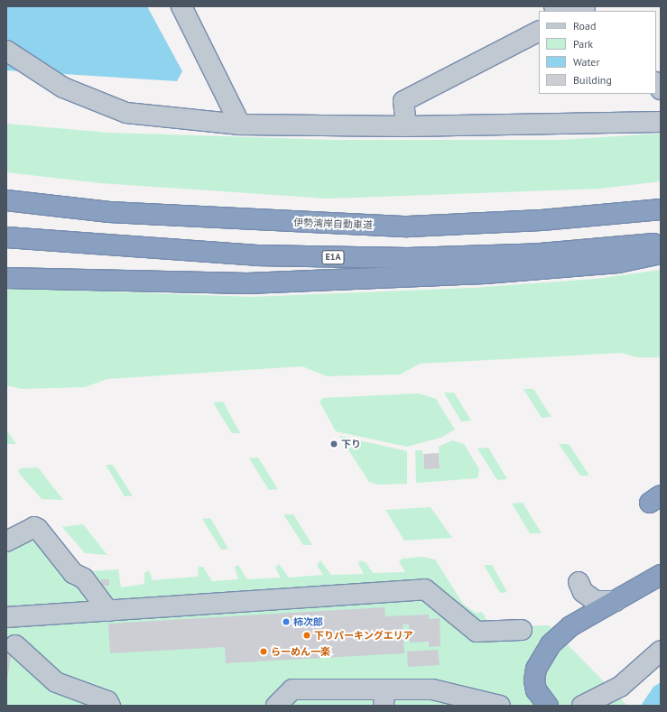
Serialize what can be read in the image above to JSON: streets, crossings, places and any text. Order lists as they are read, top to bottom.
{
  "streets": {
    "highway": ["伊勢湾岸自動車道", "E1A"]
  },
  "places": [
    "下り",
    "柿次郎",
    "下りパーキングエリア",
    "らーめん一楽"
  ],
  "legend": [
    "Road",
    "Park",
    "Water",
    "Building"
  ]
}
